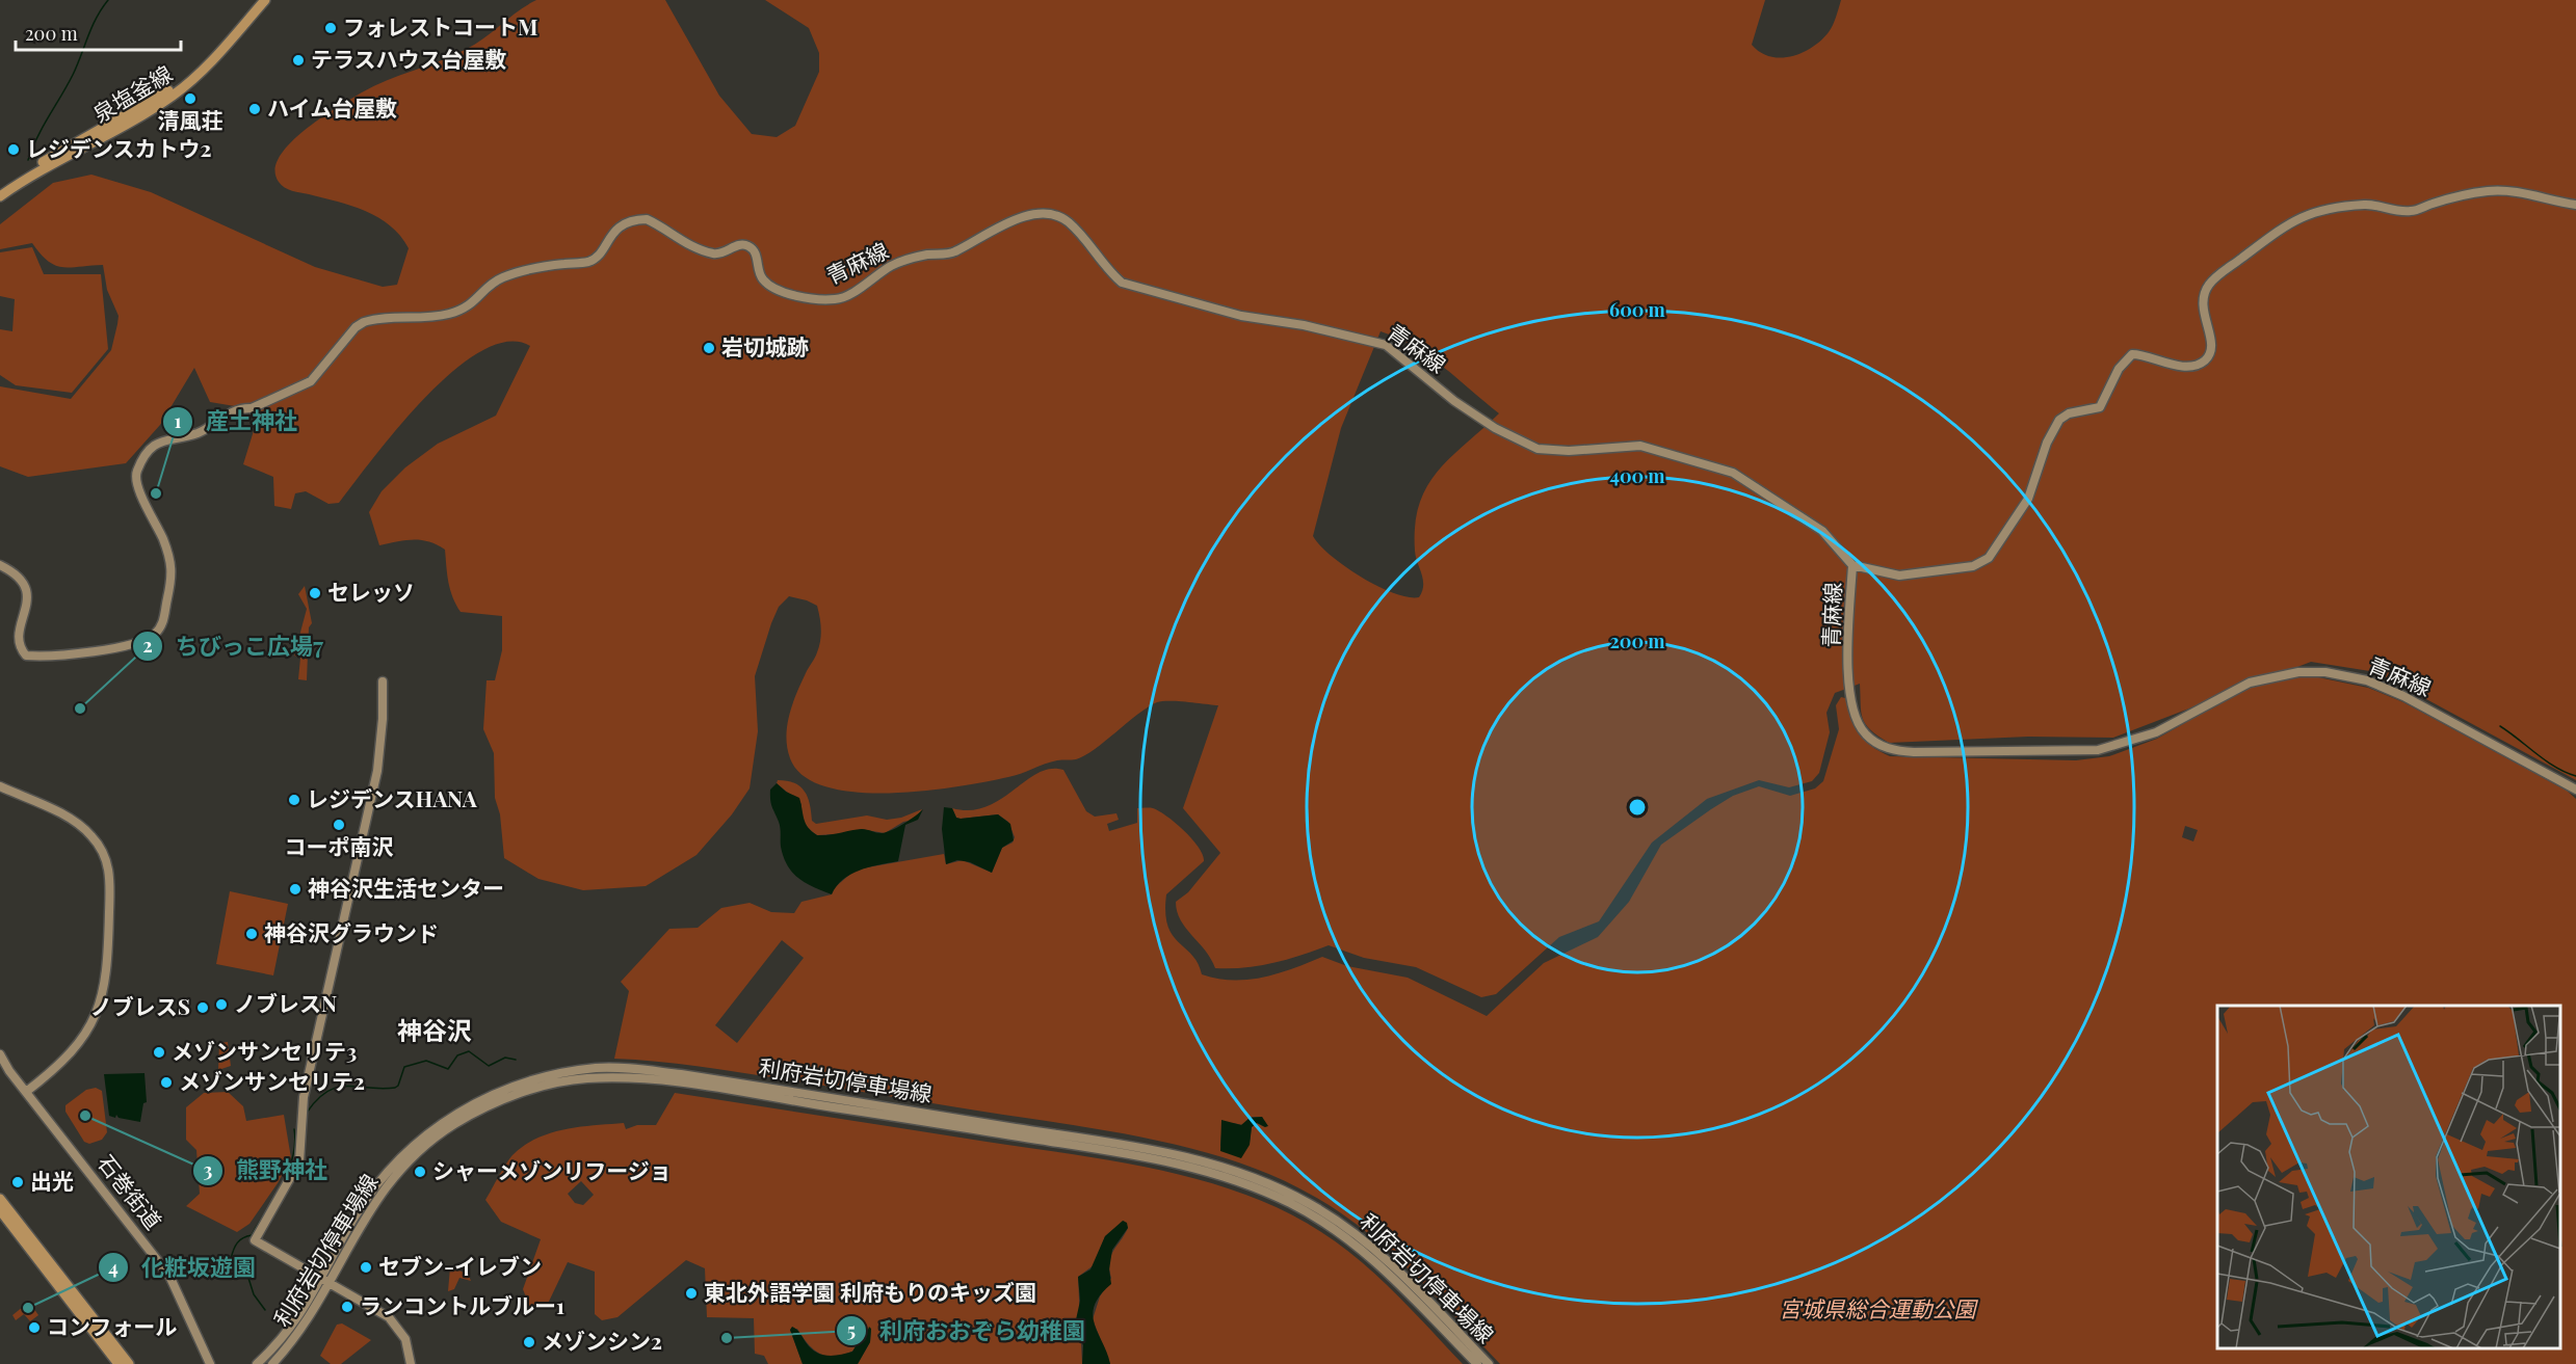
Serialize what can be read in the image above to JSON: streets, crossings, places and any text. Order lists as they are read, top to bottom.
{
  "streets": {
    "main road": ["泉塩釜線"],
    "street": ["青麻線", "利府岩切停車場線", "石巻街道"]
  },
  "districts": ["神谷沢"],
  "parks": ["宮城県総合運動公園"],
  "places": [
    "フォレストコートM",
    "テラスハウス台屋敷",
    "清風荘",
    "ハイム台屋敷",
    "レジデンスカトウ2",
    "岩切城跡",
    "産土神社",
    "セレッソ",
    "ちびっこ広場7",
    "レジデンスHANA",
    "コーポ南沢",
    "神谷沢生活センター",
    "神谷沢グラウンド",
    "ノブレスN",
    "ノブレスS",
    "メゾンサンセリテ3",
    "メゾンサンセリテ2",
    "熊野神社",
    "シャーメゾンリフージョ",
    "出光",
    "セブン-イレブン",
    "東北外語学園 利府もりのキッズ園",
    "ランコントルブルー1",
    "化粧坂遊園",
    "コンフォール",
    "利府おおぞら幼稚園",
    "メゾンシン2"
  ],
  "scale_bar": "200 m",
  "rings": ["600 m", "400 m", "200 m"]
}
